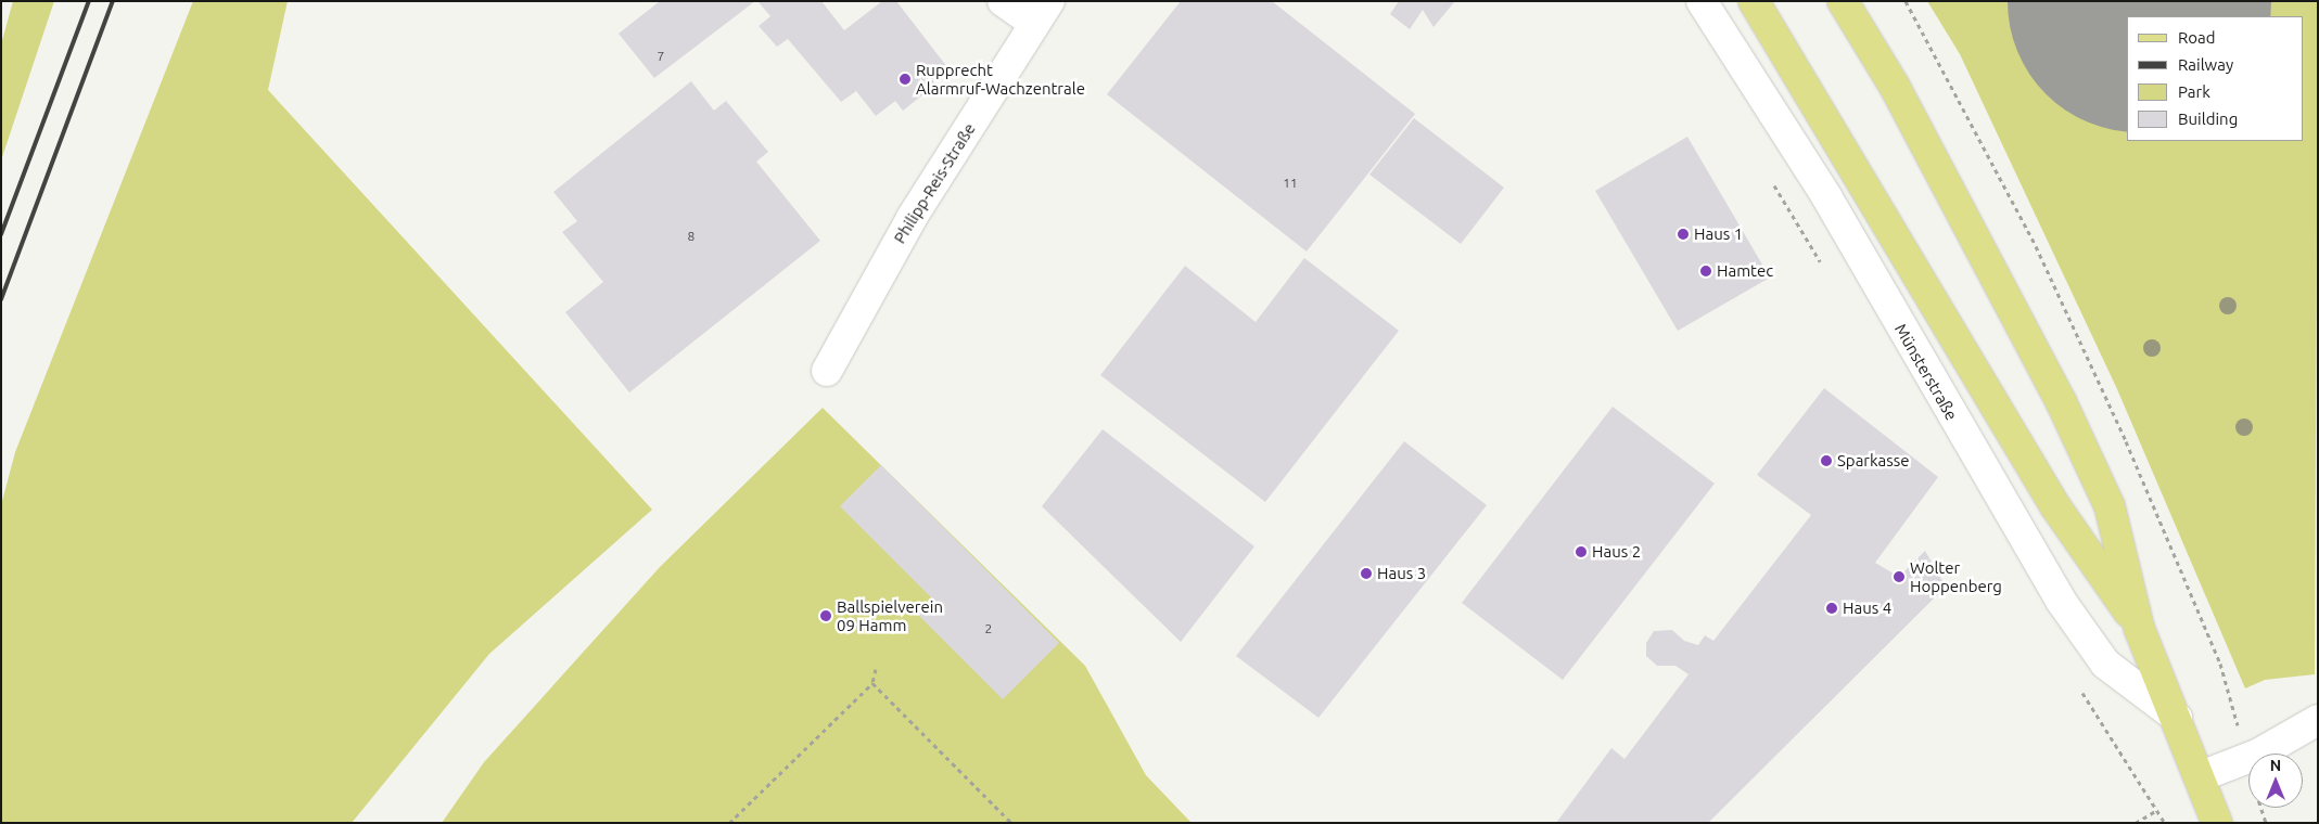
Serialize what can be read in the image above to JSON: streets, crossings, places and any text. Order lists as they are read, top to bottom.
{
  "streets": {
    "street": ["Philipp-Reis-Straße", "Münsterstraße"]
  },
  "places": [
    "Rupprecht Alarmruf-Wachzentrale",
    "Haus 1",
    "Hamtec",
    "Sparkasse",
    "Haus 2",
    "Haus 3",
    "Wolter Hoppenberg",
    "Haus 4",
    "Ballspielverein 09 Hamm"
  ],
  "house_numbers": [
    "7",
    "11",
    "8",
    "2"
  ],
  "legend": [
    "Road",
    "Railway",
    "Park",
    "Building"
  ],
  "north": "top"
}
